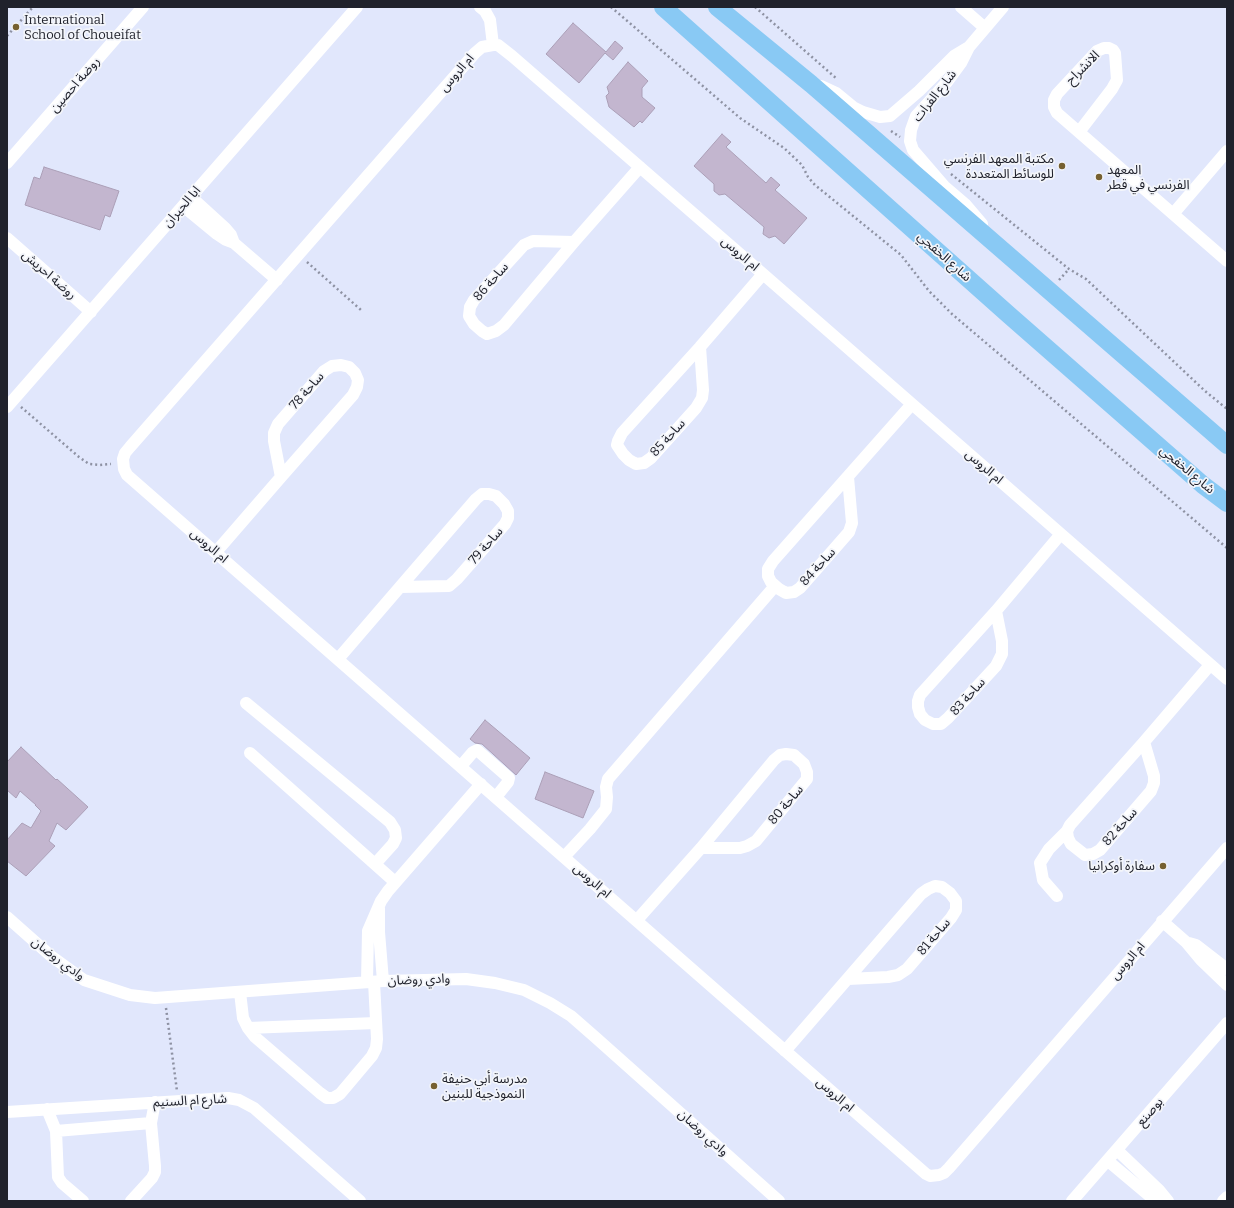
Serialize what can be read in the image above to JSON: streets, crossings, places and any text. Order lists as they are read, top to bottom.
{
  "streets": {
    "highway": ["شارع الخفجي"],
    "street": [
      "الانشراح",
      "ام الروس",
      "روضة احصين",
      "شارع الفرات",
      "ابا الحيران",
      "روضة احريش",
      "ساحة 86",
      "ساحة 78",
      "ساحة 85",
      "ساحة 79",
      "ساحة 84",
      "ساحة 83",
      "ساحة 80",
      "ساحة 82",
      "ساحة 81",
      "وادي روضان",
      "شارع ام السنيم",
      "بوصنع"
    ]
  },
  "crossings": [
    ["ام الروس", "ساحة 86"],
    ["ام الروس", "ساحة 78"],
    ["ام الروس", "ساحة 85"],
    ["ام الروس", "ساحة 79"],
    ["ام الروس", "ساحة 83"],
    ["ام الروس", "ساحة 80"],
    ["ام الروس", "ساحة 81"],
    ["ابا الحيران", "روضة احريش"]
  ],
  "places": [
    "International School of Choueifat",
    "مكتبة المعهد الفرنسي للوسائط المتعددة",
    "المعهد الفرنسي في قطر",
    "سفارة أوكرانيا",
    "مدرسة أبي حنيفة النموذجية للبنين"
  ]
}
